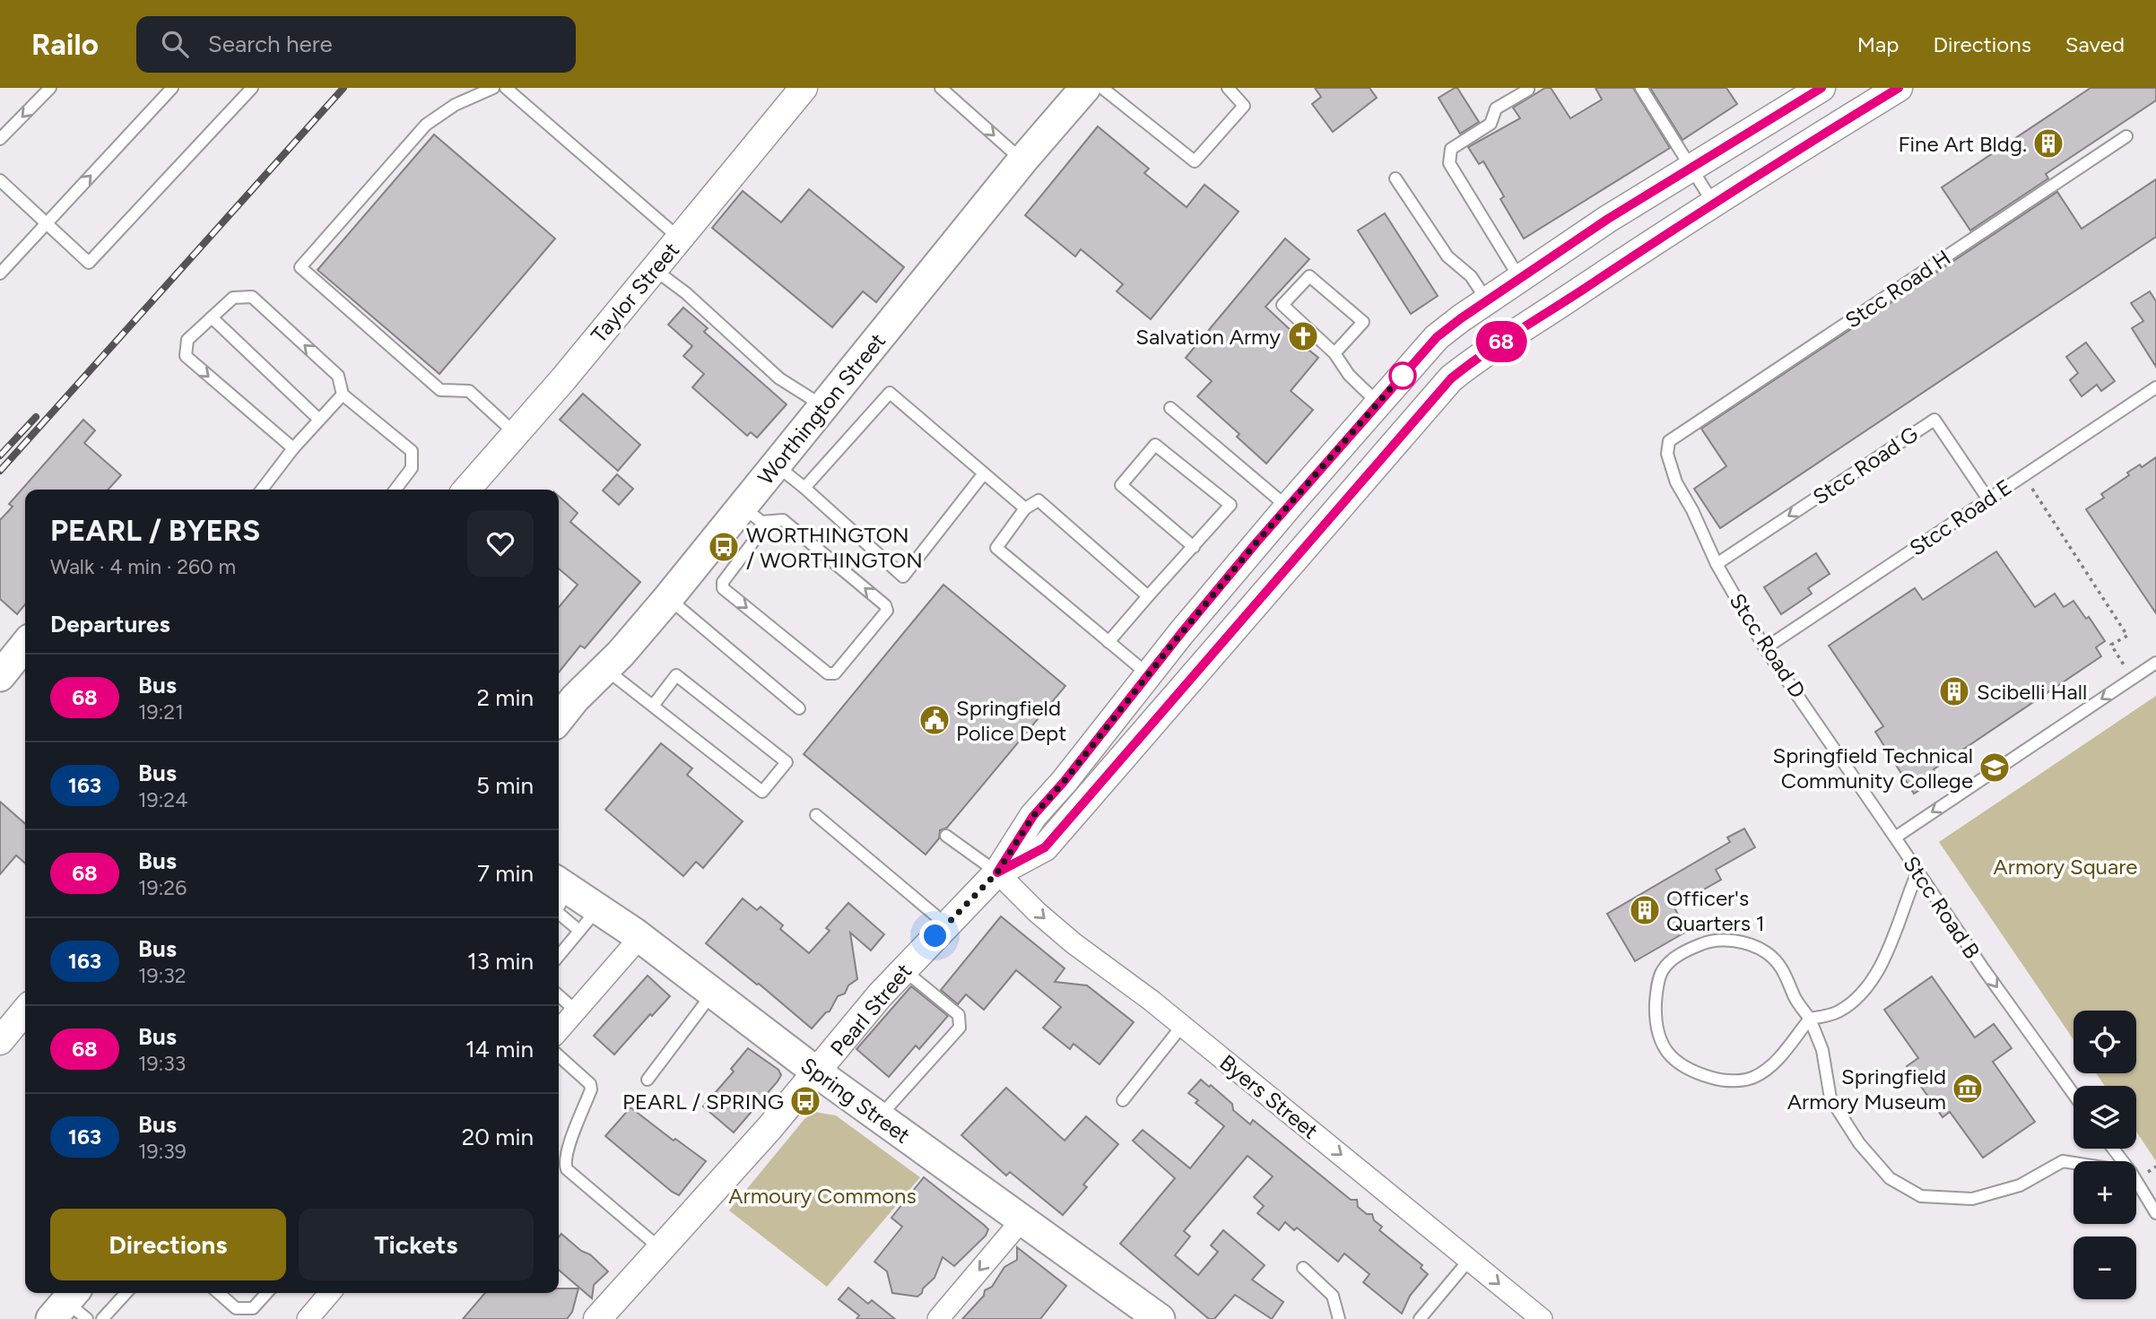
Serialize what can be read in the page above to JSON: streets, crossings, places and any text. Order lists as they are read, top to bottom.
{
  "streets": {
    "main road": ["Worthington Street", "Spring Street"],
    "street": ["Taylor Street", "Pearl Street", "Byers Street"],
    "lane": [
      "Stcc Road H",
      "Stcc Road G",
      "Stcc Road E",
      "Stcc Road D",
      "Stcc Road B"
    ]
  },
  "crossings": [
    ["Stcc Road H", "Stcc Road D"],
    ["Stcc Road G", "Stcc Road E"],
    ["Stcc Road G", "Stcc Road D"],
    ["Stcc Road E", "Stcc Road D"],
    ["Stcc Road D", "Stcc Road B"],
    ["Pearl Street", "Byers Street"],
    ["Pearl Street", "Spring Street"]
  ],
  "one_way": ["Byers Street"],
  "parks": ["Armory Square", "Armoury Commons"],
  "places": {
    "building": ["Fine Art Bldg.", "Scibelli Hall", "Officer's Quarters 1"],
    "church": ["Salvation Army"],
    "bus stop": ["WORTHINGTON / WORTHINGTON", "PEARL / SPRING"],
    "public building": ["Springfield Police Dept"],
    "school or university": ["Springfield Technical Community College"],
    "museum": ["Springfield Armory Museum"]
  },
  "lines": ["bus line 68"],
  "page": {
    "header": "Railo",
    "search": "Search here",
    "nav": ["Map", "Directions", "Saved"],
    "on_map": "68",
    "heading": [
      ["PEARL / BYERS", "Walk · 4 min · 260 m"],
      "Departures"
    ],
    "list": [
      {
        "mark": "68",
        "name": "Bus",
        "note": "19:21",
        "value": "2 min"
      },
      {
        "mark": "163",
        "name": "Bus",
        "note": "19:24",
        "value": "5 min"
      },
      {
        "mark": "68",
        "name": "Bus",
        "note": "19:26",
        "value": "7 min"
      },
      {
        "mark": "163",
        "name": "Bus",
        "note": "19:32",
        "value": "13 min"
      },
      {
        "mark": "68",
        "name": "Bus",
        "note": "19:33",
        "value": "14 min"
      },
      {
        "mark": "163",
        "name": "Bus",
        "note": "19:39",
        "value": "20 min"
      }
    ],
    "map_buttons": ["+", "−"],
    "buttons": ["Directions", "Tickets"]
  }
}
